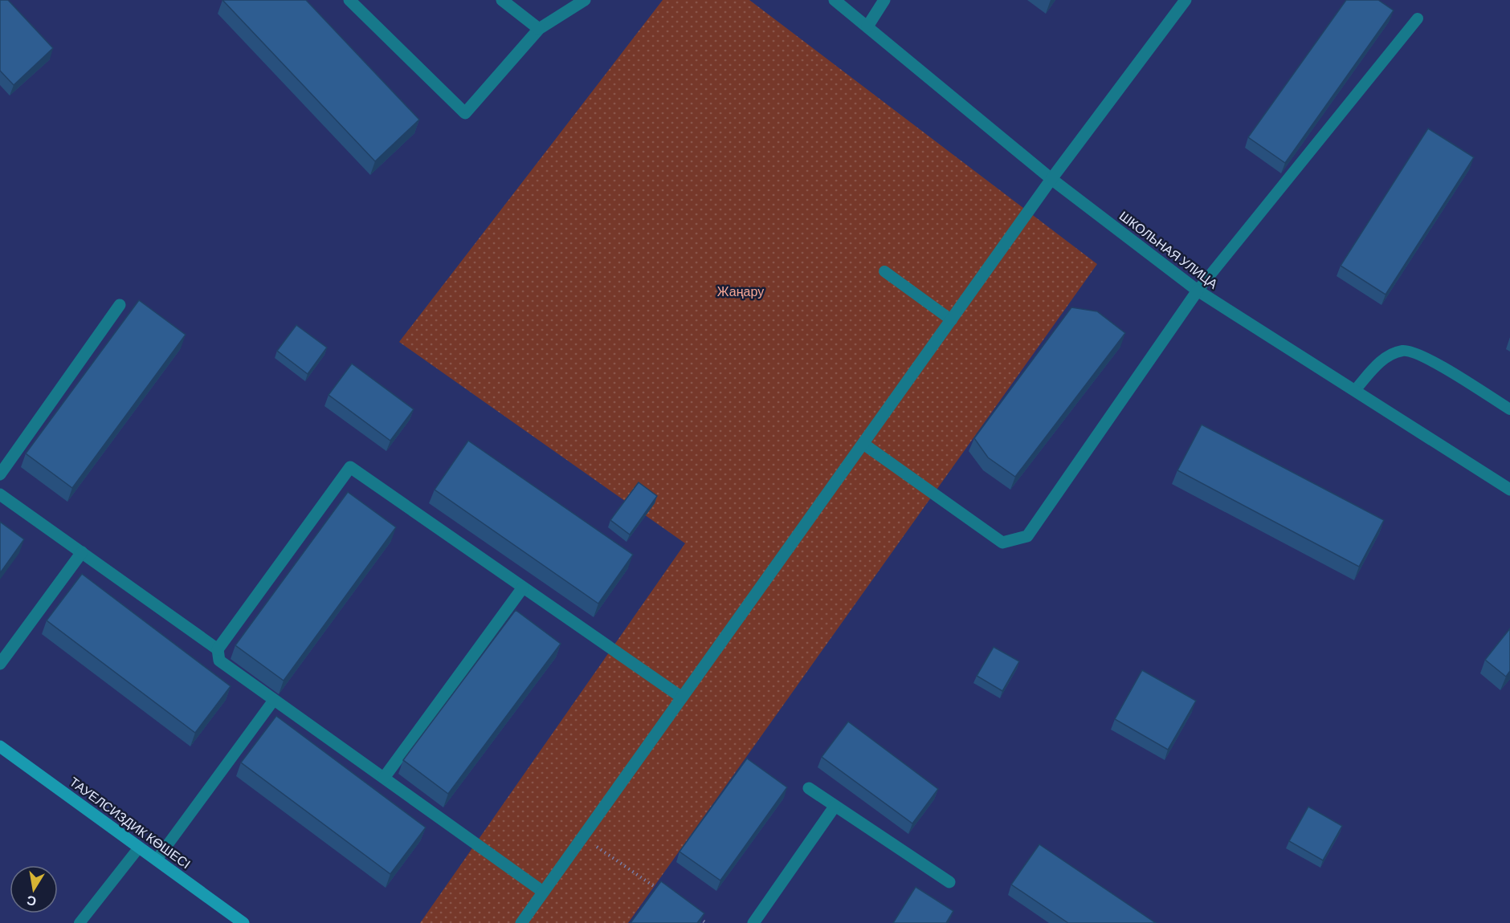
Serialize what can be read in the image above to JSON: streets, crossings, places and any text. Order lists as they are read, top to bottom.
{
  "streets": {
    "street": ["ШКОЛЬНАЯ УЛИЦА", "ТАУЕЛСИЗДИК КӨШЕСІ"]
  },
  "parks": ["Жаңару"],
  "north": "bottom"
}
